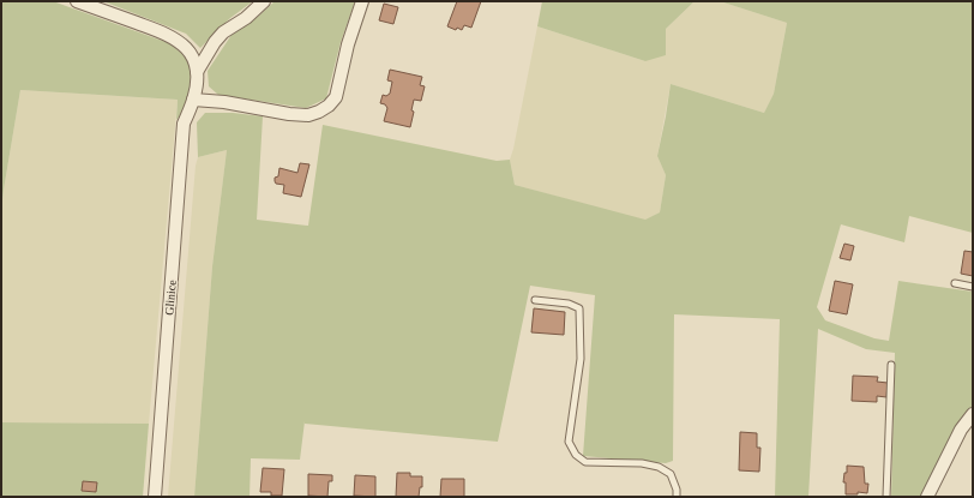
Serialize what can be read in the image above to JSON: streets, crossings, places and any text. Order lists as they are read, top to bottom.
{
  "streets": {
    "street": ["Glinice"]
  }
}
